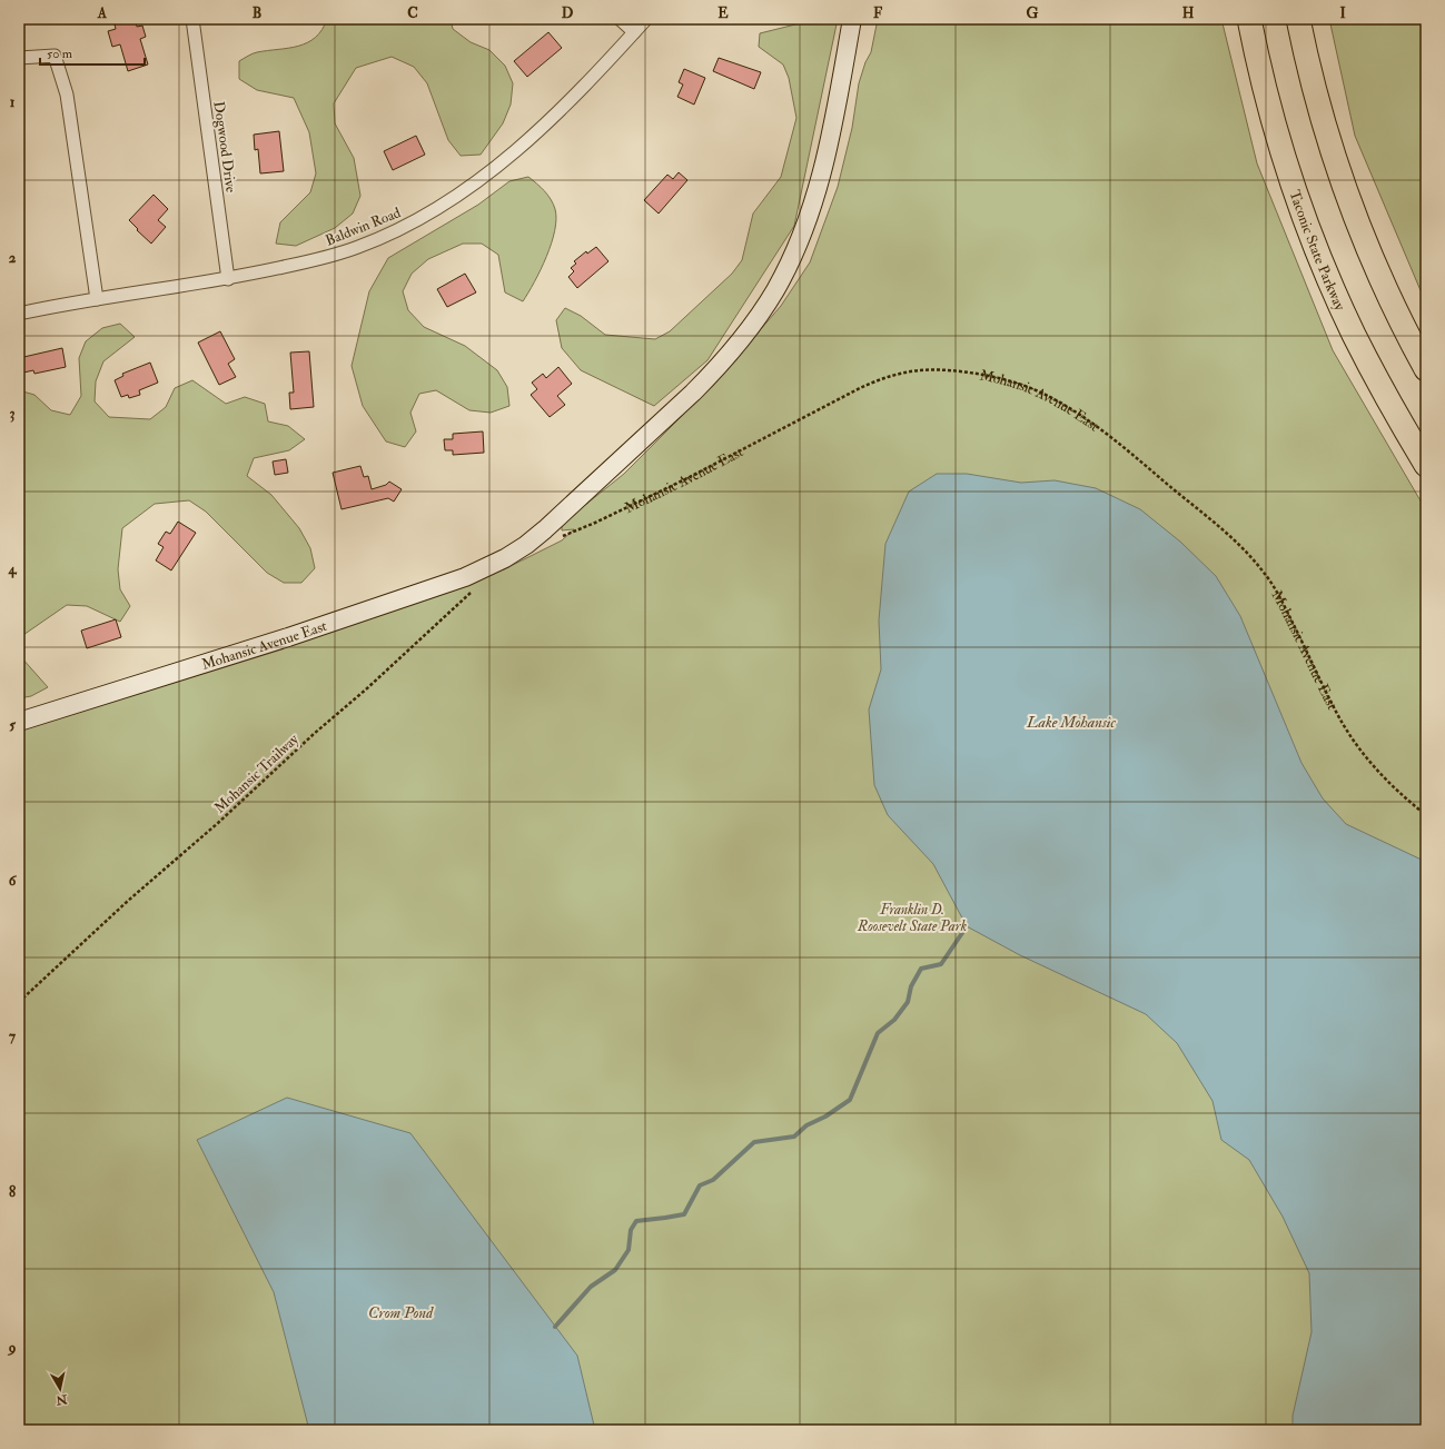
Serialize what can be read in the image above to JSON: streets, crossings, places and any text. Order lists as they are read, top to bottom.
{
  "streets": {
    "highway": ["Taconic State Parkway"],
    "street": ["Dogwood Drive", "Baldwin Road", "Mohansic Avenue East"],
    "path": ["Mohansic Trailway"]
  },
  "crossings": [
    ["Dogwood Drive", "Baldwin Road"]
  ],
  "water": ["Lake Mohansic", "Crom Pond"],
  "parks": ["Franklin D. Roosevelt State Park"],
  "scale_bar": "50 m",
  "north": "bottom",
  "grid": {
    "columns": [
      "A",
      "B",
      "C",
      "D",
      "E",
      "F",
      "G",
      "H",
      "I"
    ],
    "rows": [
      "1",
      "2",
      "3",
      "4",
      "5",
      "6",
      "7",
      "8",
      "9"
    ]
  }
}
